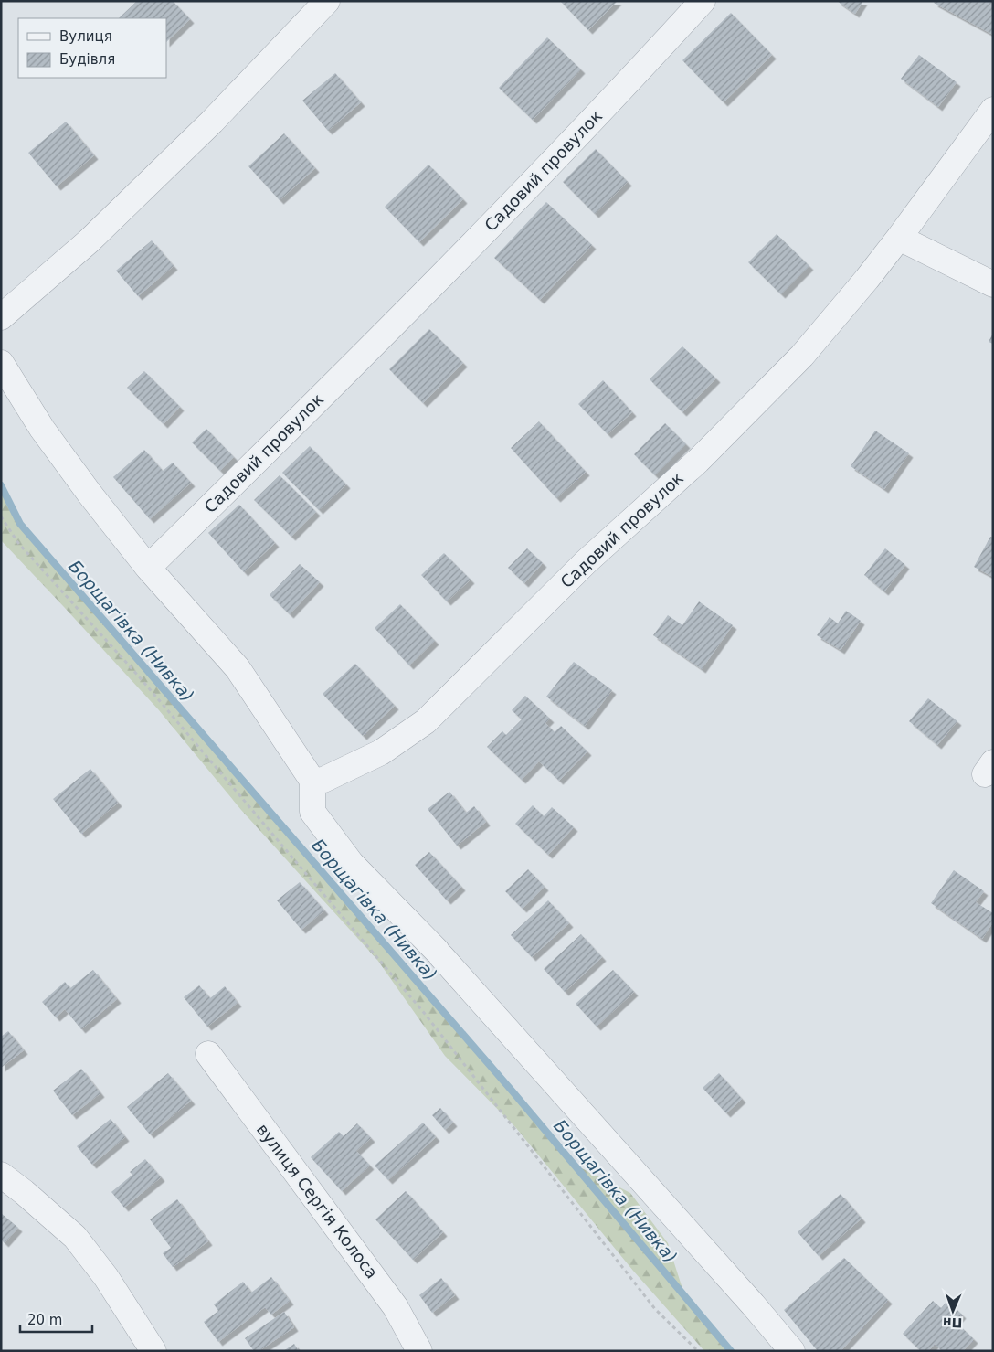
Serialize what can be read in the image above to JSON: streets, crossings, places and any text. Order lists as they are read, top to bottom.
{
  "streets": {
    "street": ["Садовий провулок", "вулиця Сергія Колоса"]
  },
  "water": ["Борщагівка (Нивка)"],
  "legend": ["Вулиця", "Будівля"],
  "scale_bar": "20 m",
  "north": "bottom"
}
